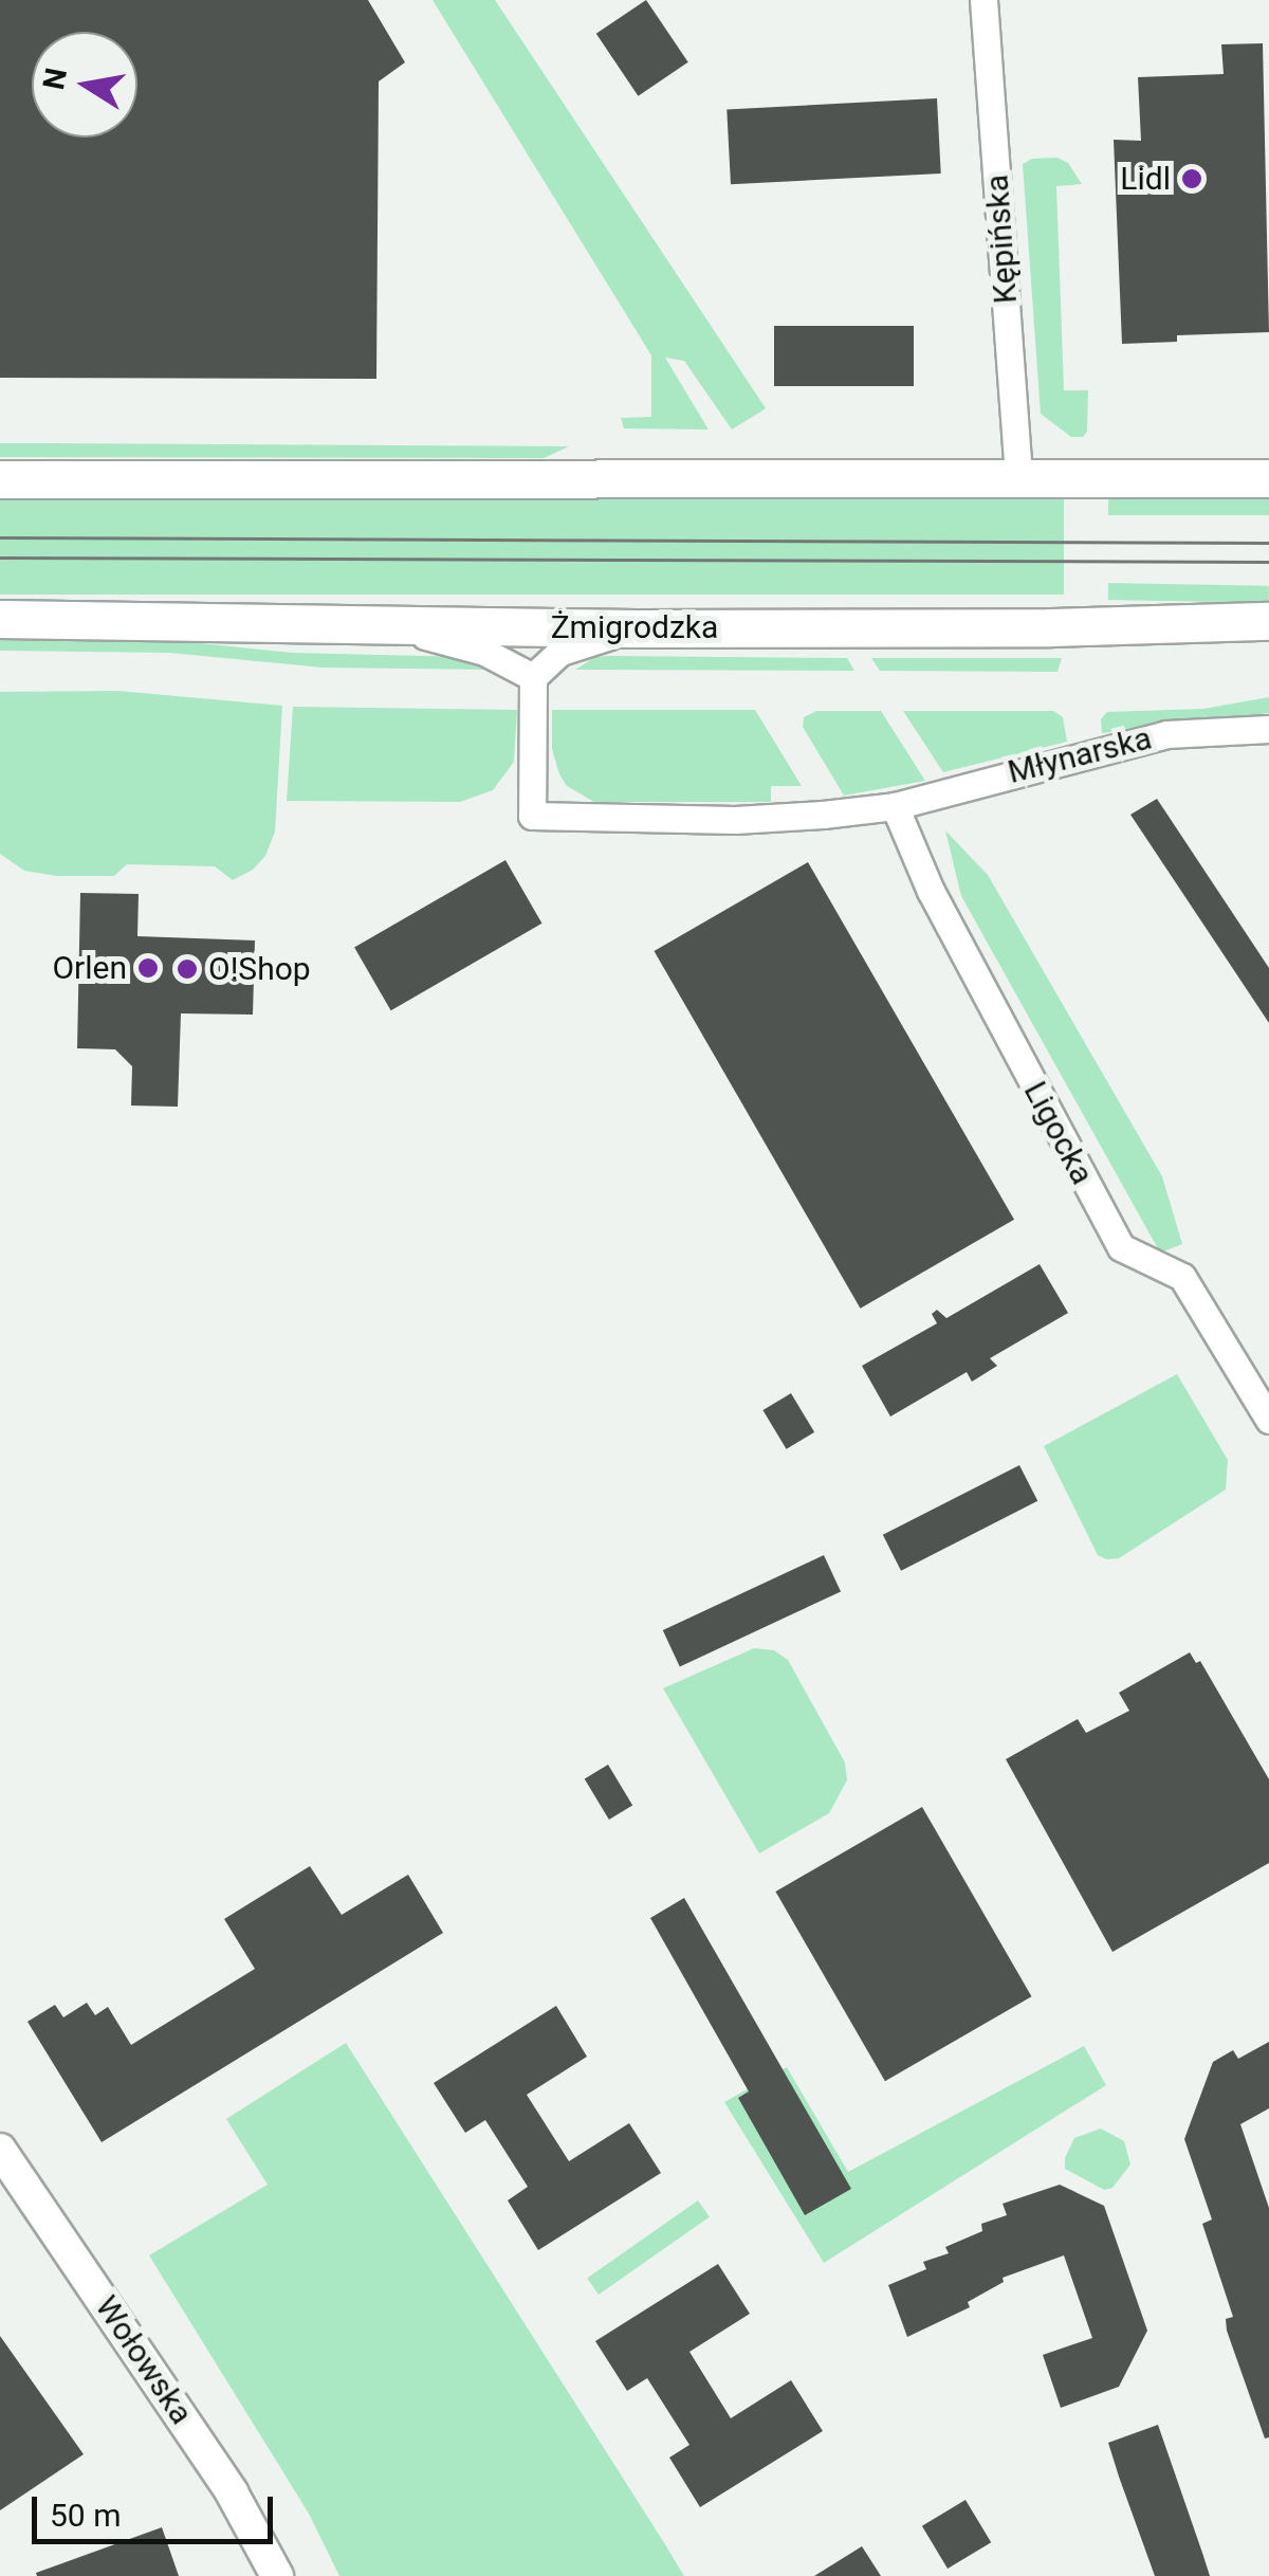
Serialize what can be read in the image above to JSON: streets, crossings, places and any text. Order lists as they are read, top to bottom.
{
  "streets": {
    "main road": ["Żmigrodzka"],
    "street": [
      "Kępińska",
      "Młynarska",
      "Ligocka",
      "Wołowska"
    ]
  },
  "crossings": [
    ["Młynarska", "Ligocka"]
  ],
  "places": ["Lidl", "Orlen", "O!Shop"],
  "scale_bar": "50 m",
  "north": "left"
}
